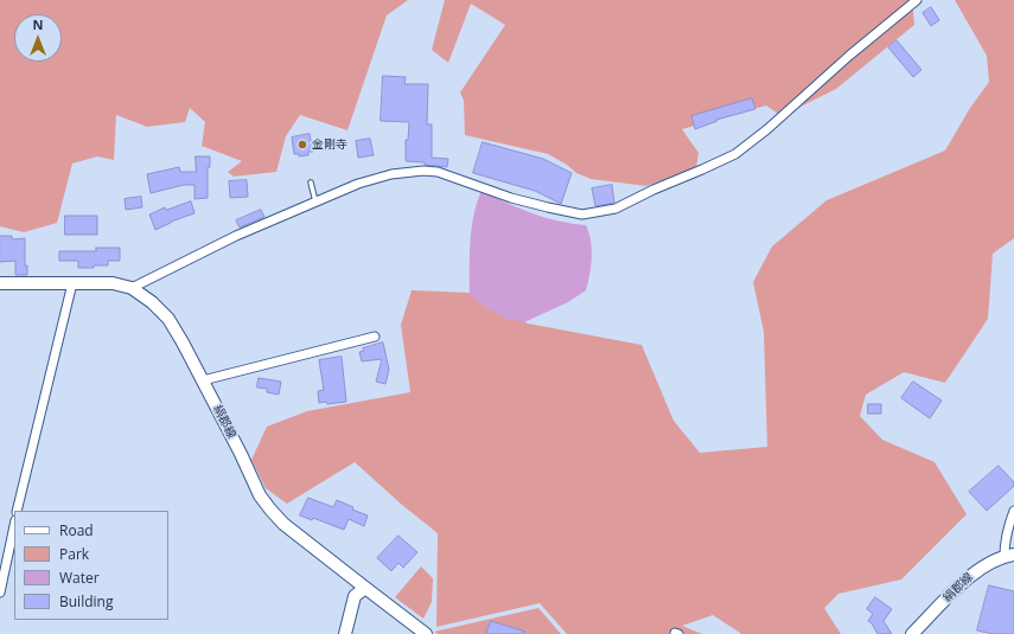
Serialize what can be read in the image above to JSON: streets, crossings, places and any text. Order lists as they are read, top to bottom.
{
  "streets": {
    "main road": ["絹郡線"]
  },
  "places": ["金剛寺"],
  "legend": [
    "Road",
    "Park",
    "Water",
    "Building"
  ],
  "north": "top"
}
